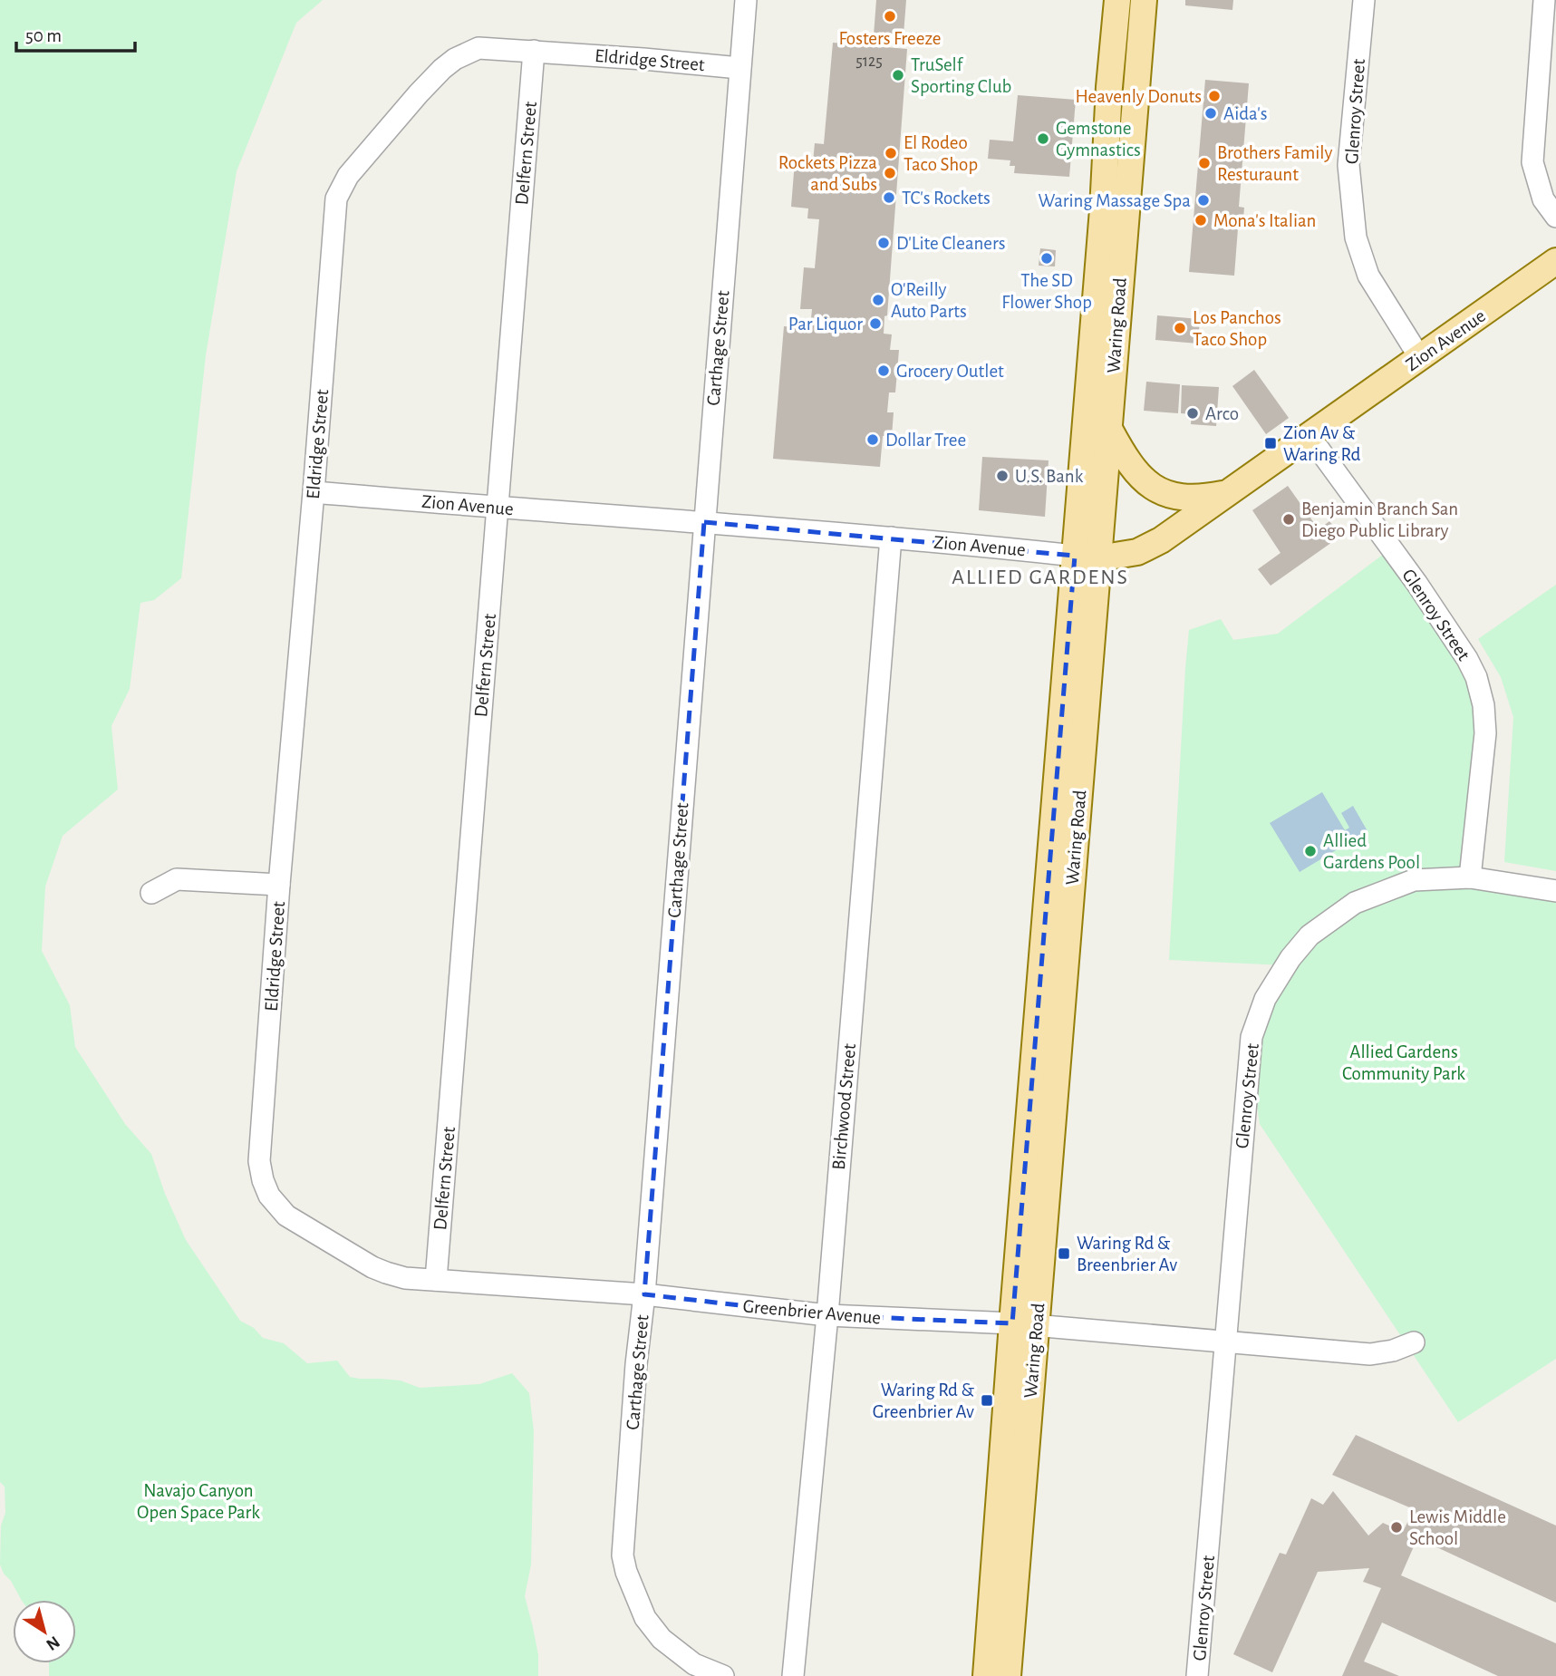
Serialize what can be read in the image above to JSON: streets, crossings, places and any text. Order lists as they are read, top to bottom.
{
  "streets": {
    "main road": ["Waring Road", "Zion Avenue"],
    "street": [
      "Eldridge Street",
      "Glenroy Street",
      "Delfern Street",
      "Carthage Street",
      "Birchwood Street",
      "Greenbrier Avenue"
    ]
  },
  "crossings": [
    ["Eldridge Street", "Delfern Street"],
    ["Eldridge Street", "Zion Avenue"],
    ["Eldridge Street", "Carthage Street"],
    ["Eldridge Street", "Greenbrier Avenue"],
    ["Glenroy Street", "Zion Avenue"],
    ["Glenroy Street", "Greenbrier Avenue"],
    ["Delfern Street", "Zion Avenue"],
    ["Delfern Street", "Greenbrier Avenue"],
    ["Waring Road", "Zion Avenue"],
    ["Waring Road", "Greenbrier Avenue"],
    ["Zion Avenue", "Carthage Street"],
    ["Zion Avenue", "Birchwood Street"],
    ["Carthage Street", "Greenbrier Avenue"],
    ["Birchwood Street", "Greenbrier Avenue"]
  ],
  "districts": ["ALLIED GARDENS"],
  "parks": ["Allied Gardens Community Park", "Navajo Canyon Open Space Park"],
  "places": {
    "other": [
      "Fosters Freeze",
      "TruSelf Sporting Club",
      "Heavenly Donuts",
      "Aida's",
      "Gemstone Gymnastics",
      "El Rodeo Taco Shop",
      "Brothers Family Resturaunt",
      "Rockets Pizza and Subs",
      "TC's Rockets",
      "Waring Massage Spa",
      "Mona's Italian",
      "D'Lite Cleaners",
      "The SD Flower Shop",
      "O'Reilly Auto Parts",
      "Par Liquor",
      "Los Panchos Taco Shop",
      "Grocery Outlet",
      "Arco",
      "Dollar Tree",
      "U.S. Bank",
      "Benjamin Branch San Diego Public Library",
      "Allied Gardens Pool",
      "Lewis Middle School"
    ],
    "transit": ["Zion Av & Waring Rd", "Waring Rd & Breenbrier Av", "Waring Rd & Greenbrier Av"]
  },
  "house_numbers": ["5125"],
  "scale_bar": "50 m",
  "north": "bottom right"
}
